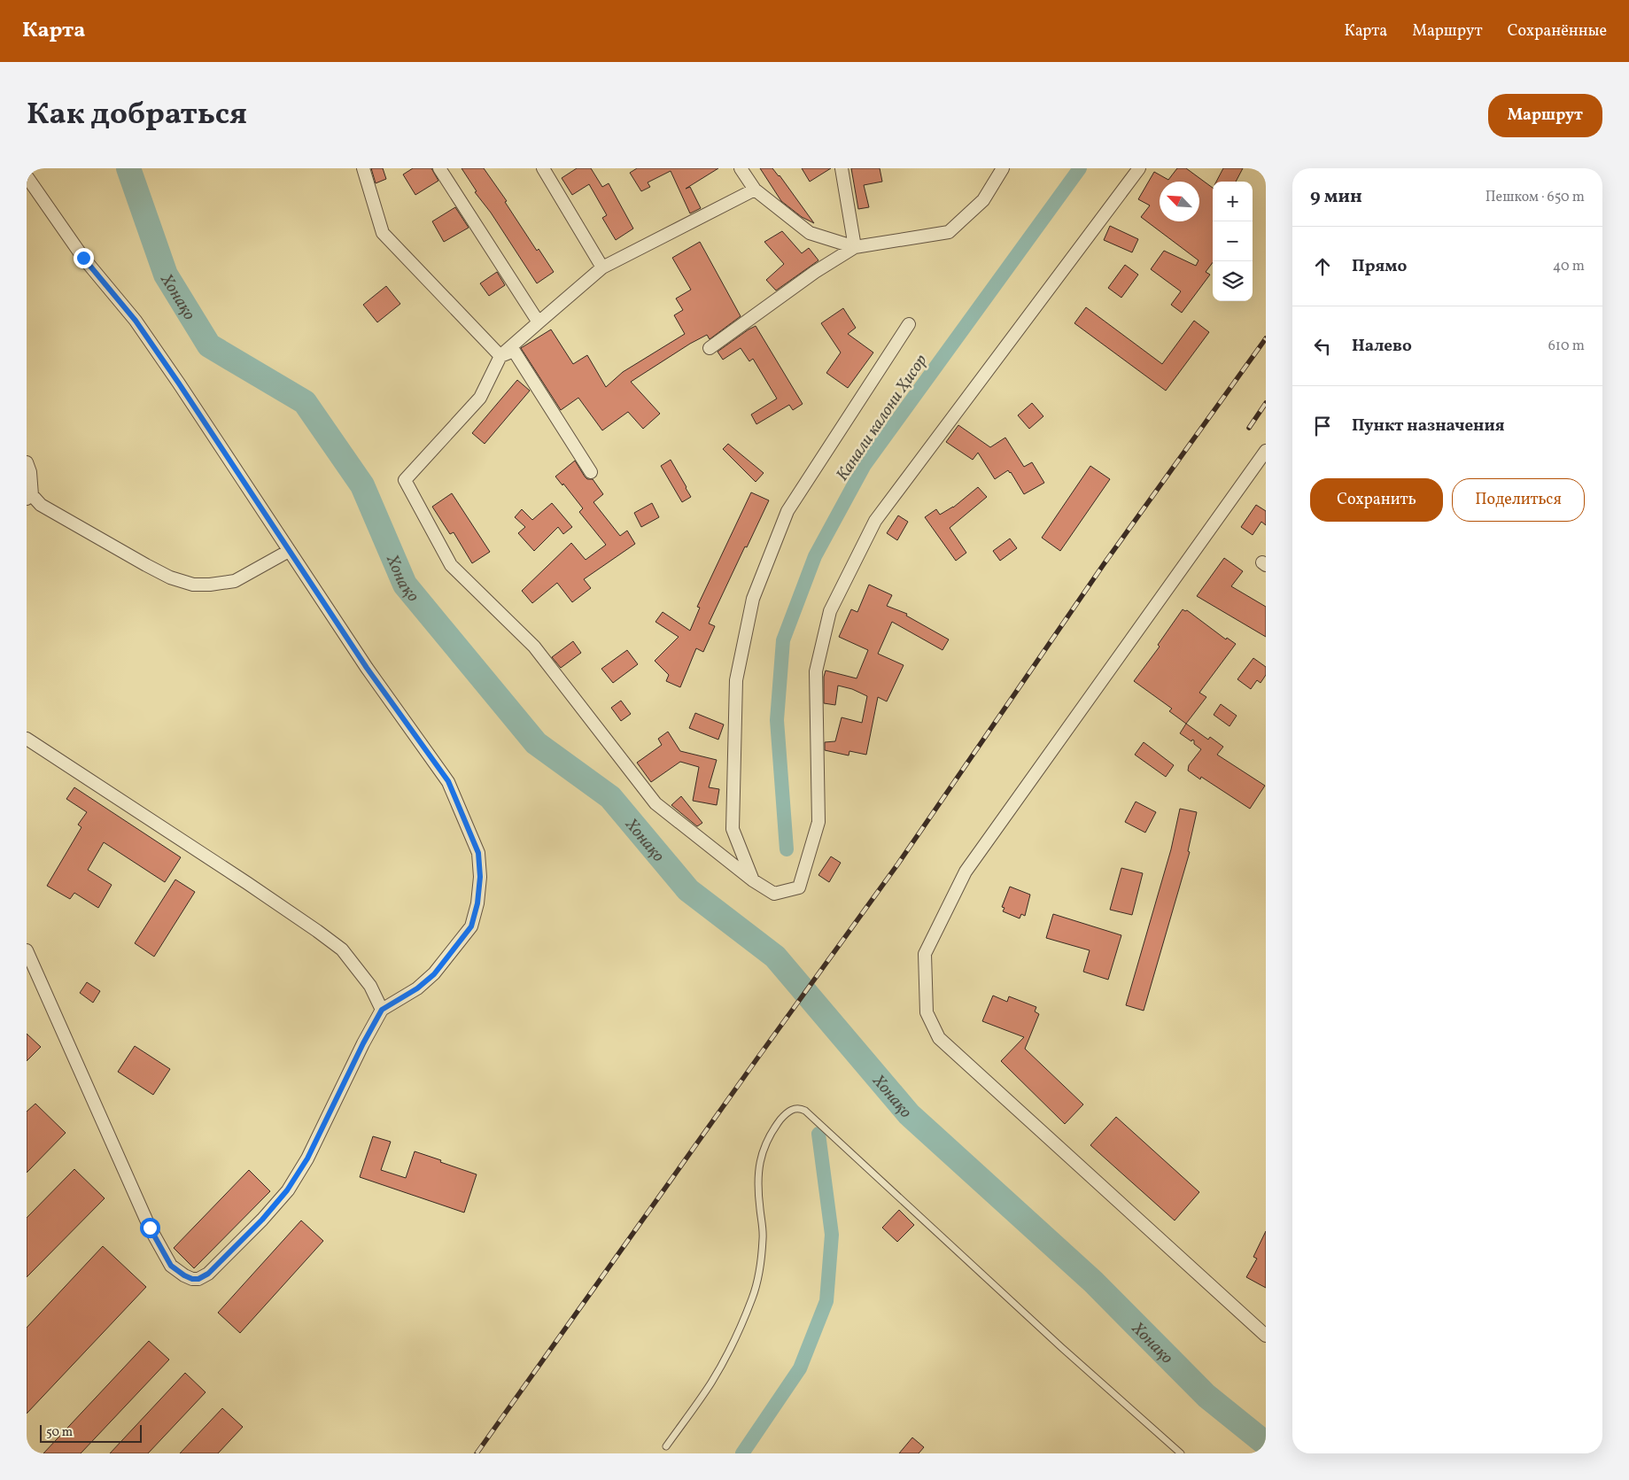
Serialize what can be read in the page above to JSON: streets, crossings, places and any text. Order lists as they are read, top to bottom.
{
  "water": ["Хонақо", "Канали калони Ҳисор"],
  "scale_bar": "50 m",
  "north": "top left",
  "page": {
    "header": "Карта",
    "nav": ["Карта", "Маршрут", "Сохранённые"],
    "title": "Как добраться",
    "buttons": [
      "Маршрут",
      ["Сохранить", "Поделиться"]
    ],
    "heading": ["9 мин", "Пешком · 650 m"],
    "map_buttons": ["+", "−"],
    "list": [
      ["Прямо", "40 m"],
      ["Налево", "610 m"],
      "Пункт назначения"
    ],
    "scale": "50 m"
  }
}
